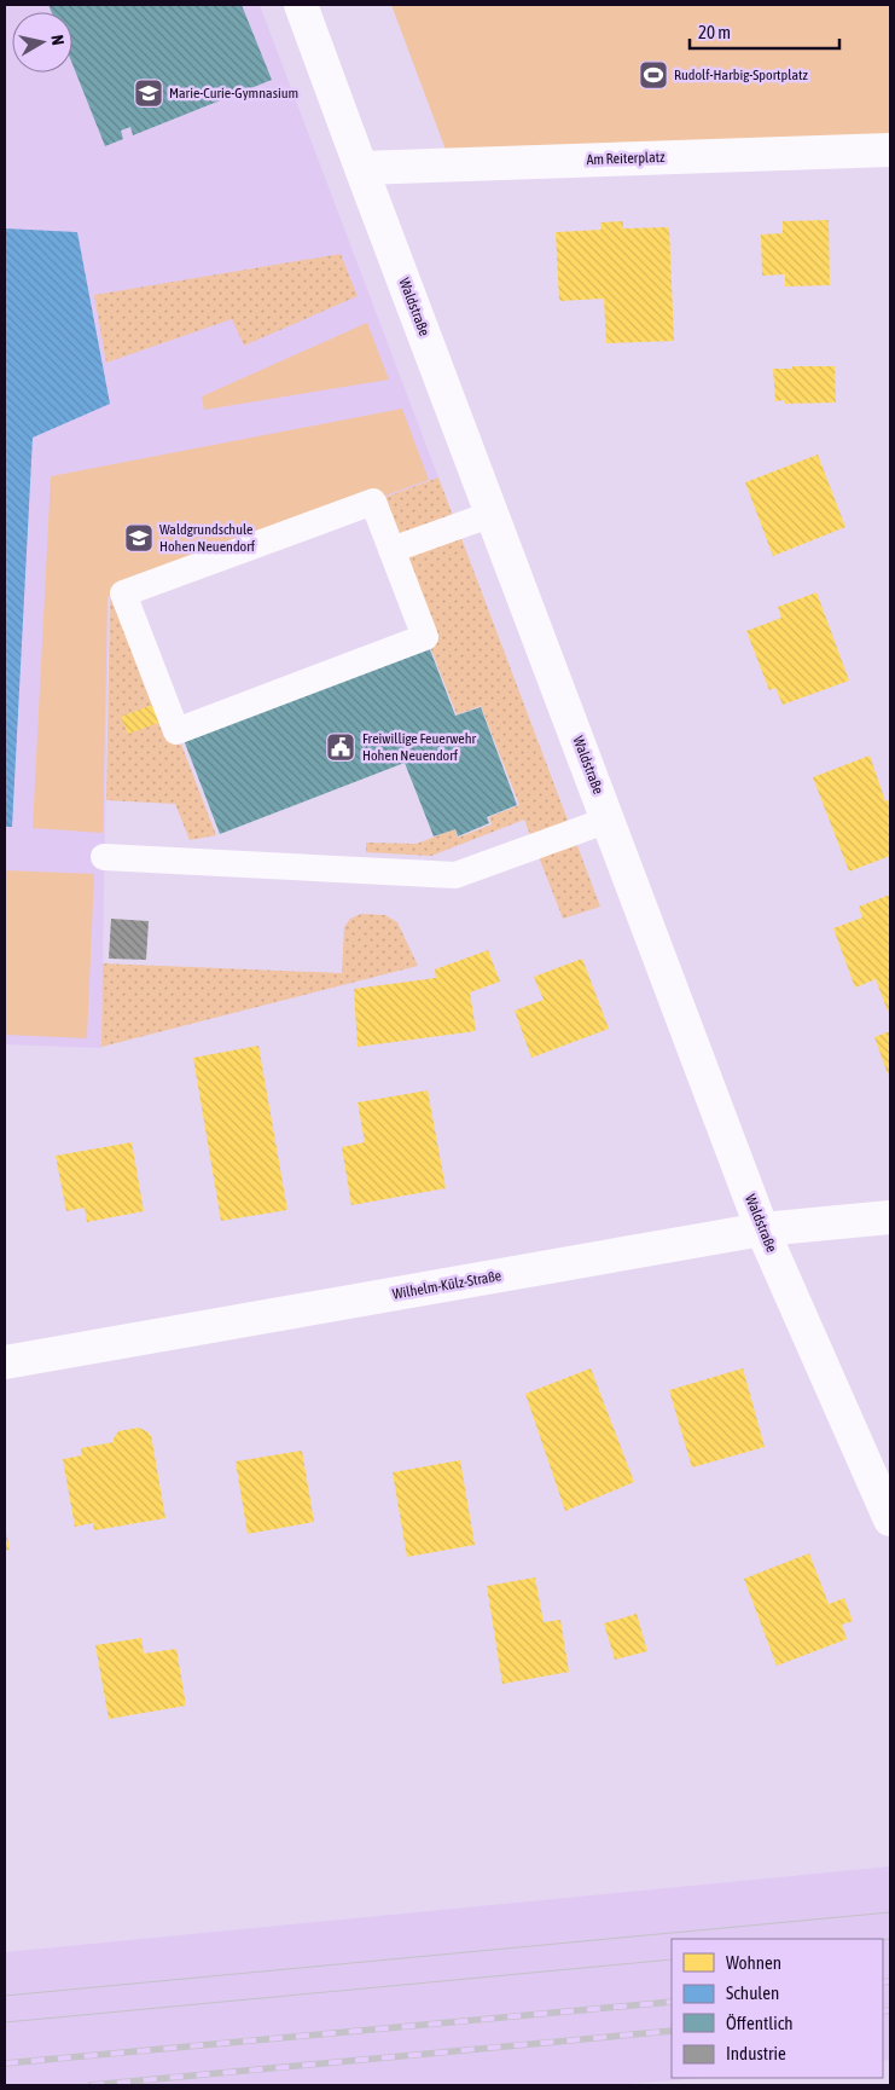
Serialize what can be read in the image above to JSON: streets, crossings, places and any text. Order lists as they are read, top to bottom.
{
  "streets": {
    "street": ["Am Reiterplatz", "Waldstraße", "Wilhelm-Külz-Straße"]
  },
  "crossings": [
    ["Am Reiterplatz", "Waldstraße"],
    ["Waldstraße", "Wilhelm-Külz-Straße"]
  ],
  "places": {
    "sports": ["Rudolf-Harbig-Sportplatz"],
    "school or university": ["Marie-Curie-Gymnasium", "Waldgrundschule Hohen Neuendorf"],
    "public building": ["Freiwillige Feuerwehr Hohen Neuendorf"]
  },
  "legend": [
    "Wohnen",
    "Schulen",
    "Öffentlich",
    "Industrie"
  ],
  "scale_bar": "20 m",
  "north": "right"
}
